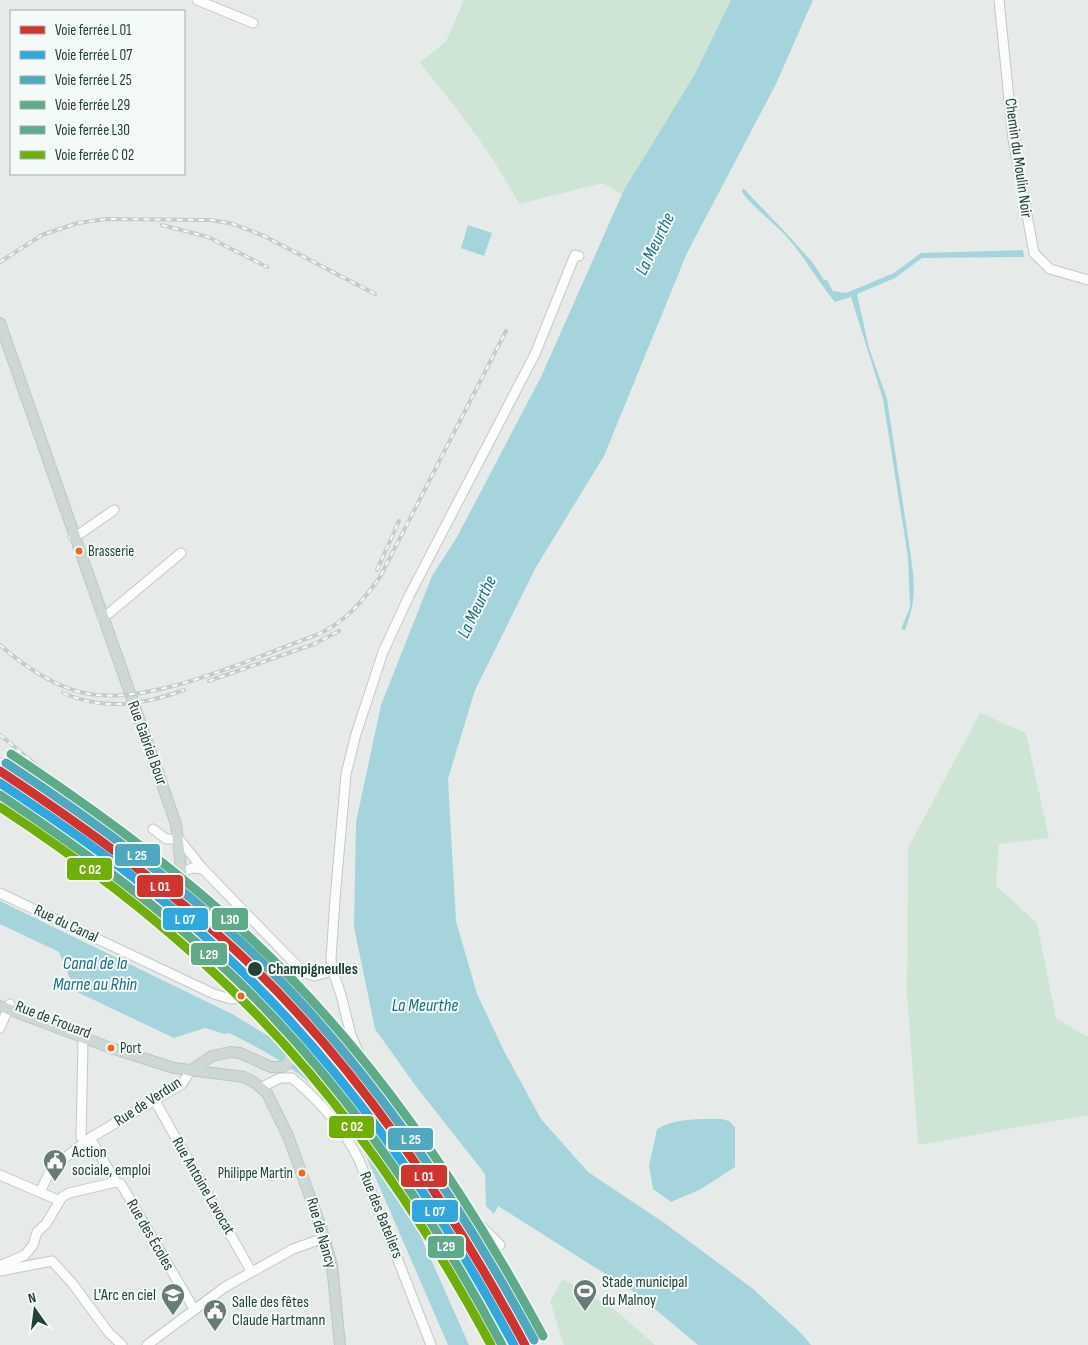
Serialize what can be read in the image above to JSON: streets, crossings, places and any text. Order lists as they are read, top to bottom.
{
  "streets": {
    "main road": ["Rue Gabriel Bour", "Rue de Frouard", "Rue de Nancy"],
    "street": [
      "Chemin du Moulin Noir",
      "Rue du Canal",
      "Rue de Verdun",
      "Rue Antoine Lavocat",
      "Rue des Bateliers",
      "Rue des Écoles"
    ]
  },
  "crossings": [
    ["Rue Gabriel Bour", "Rue du Canal"],
    ["Rue Gabriel Bour", "Rue de Frouard"],
    ["Rue Gabriel Bour", "Rue de Verdun"],
    ["Rue de Frouard", "Rue de Verdun"],
    ["Rue de Verdun", "Rue Antoine Lavocat"],
    ["Rue de Verdun", "Rue des Écoles"],
    ["Rue des Bateliers", "Rue de Nancy"]
  ],
  "water": ["La Meurthe", "Canal de la Marne au Rhin"],
  "places": {
    "other": [
      "Brasserie",
      "Champigneulles",
      "Port",
      "Philippe Martin"
    ],
    "public building": ["Action sociale, emploi", "Salle des fêtes Claude Hartmann"],
    "sports": ["Stade municipal du Malnoy"],
    "school or university": ["L'Arc en ciel"]
  },
  "lines": ["rail line L30", "rail line L29"],
  "legend": [
    "Voie ferrée L 01",
    "Voie ferrée L 07",
    "Voie ferrée L 25",
    "Voie ferrée L29",
    "Voie ferrée L30",
    "Voie ferrée C 02"
  ],
  "north": "top"
}
